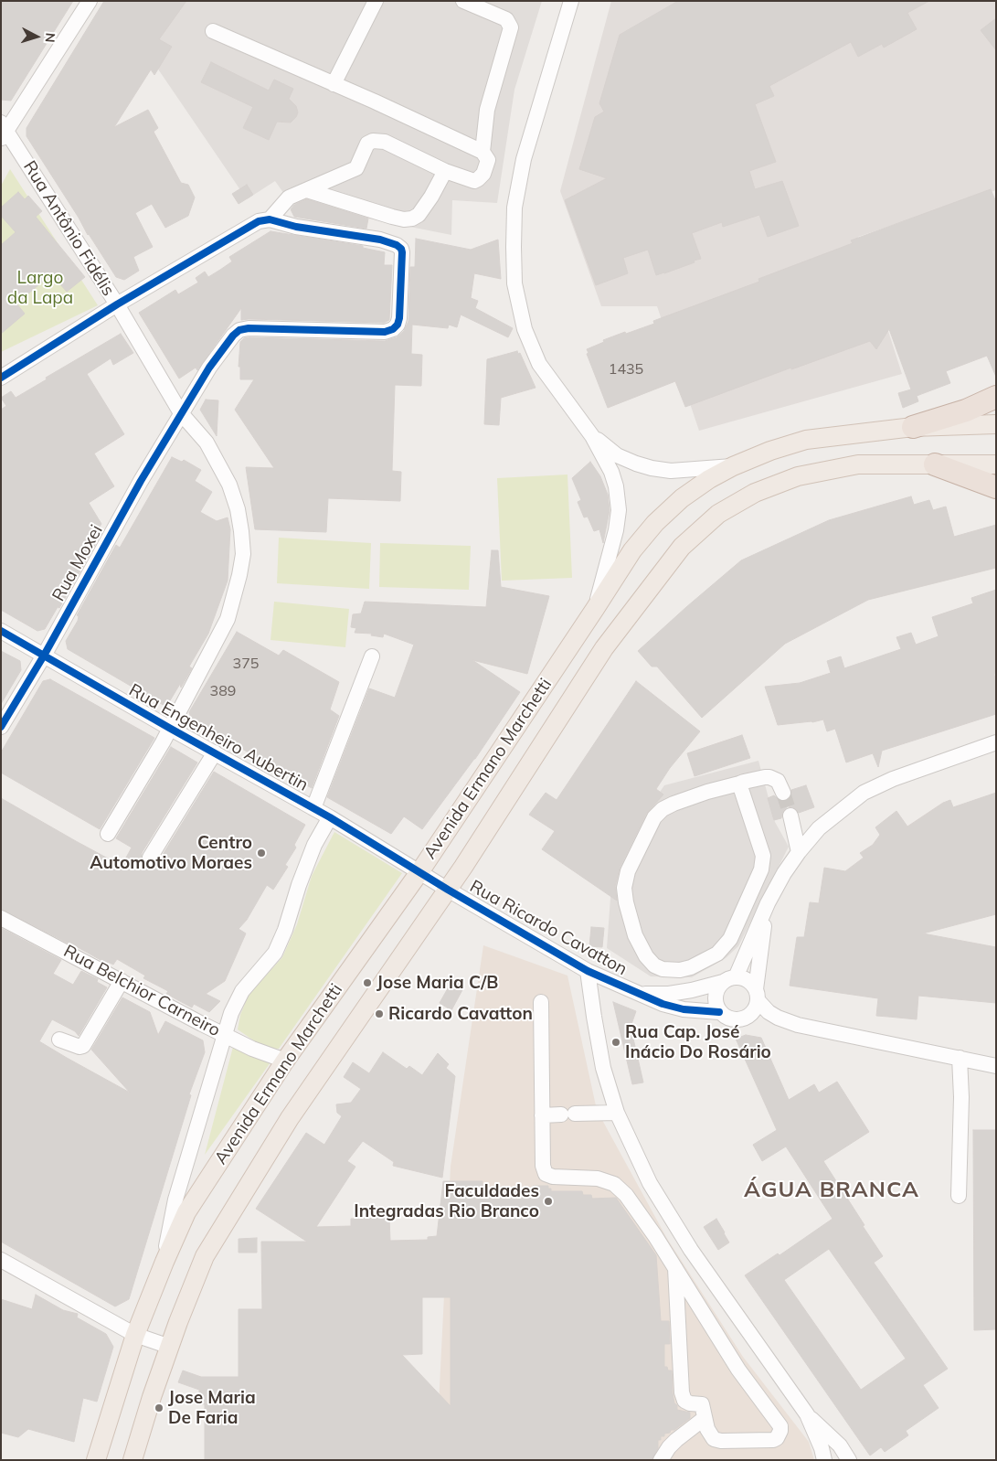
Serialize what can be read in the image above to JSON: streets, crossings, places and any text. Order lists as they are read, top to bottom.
{
  "streets": {
    "main road": ["Avenida Ermano Marchetti"],
    "street": [
      "Rua Antônio Fidélis",
      "Rua Moxei",
      "Rua Engenheiro Aubertin",
      "Rua Ricardo Cavatton",
      "Rua Belchior Carneiro"
    ]
  },
  "crossings": [
    ["Rua Antônio Fidélis", "Rua Moxei"],
    ["Rua Antônio Fidélis", "Rua Engenheiro Aubertin"],
    ["Rua Moxei", "Rua Engenheiro Aubertin"],
    ["Rua Engenheiro Aubertin", "Avenida Ermano Marchetti"],
    ["Rua Engenheiro Aubertin", "Rua Ricardo Cavatton"],
    ["Avenida Ermano Marchetti", "Rua Ricardo Cavatton"],
    ["Avenida Ermano Marchetti", "Rua Belchior Carneiro"]
  ],
  "districts": ["ÁGUA BRANCA"],
  "parks": ["Largo da Lapa"],
  "places": [
    "Centro Automotivo Moraes",
    "Jose Maria C/B",
    "Ricardo Cavatton",
    "Rua Cap. José Inácio Do Rosário",
    "Faculdades Integradas Rio Branco",
    "Jose Maria De Faria"
  ],
  "house_numbers": ["1435", "375", "389"],
  "north": "right"
}
